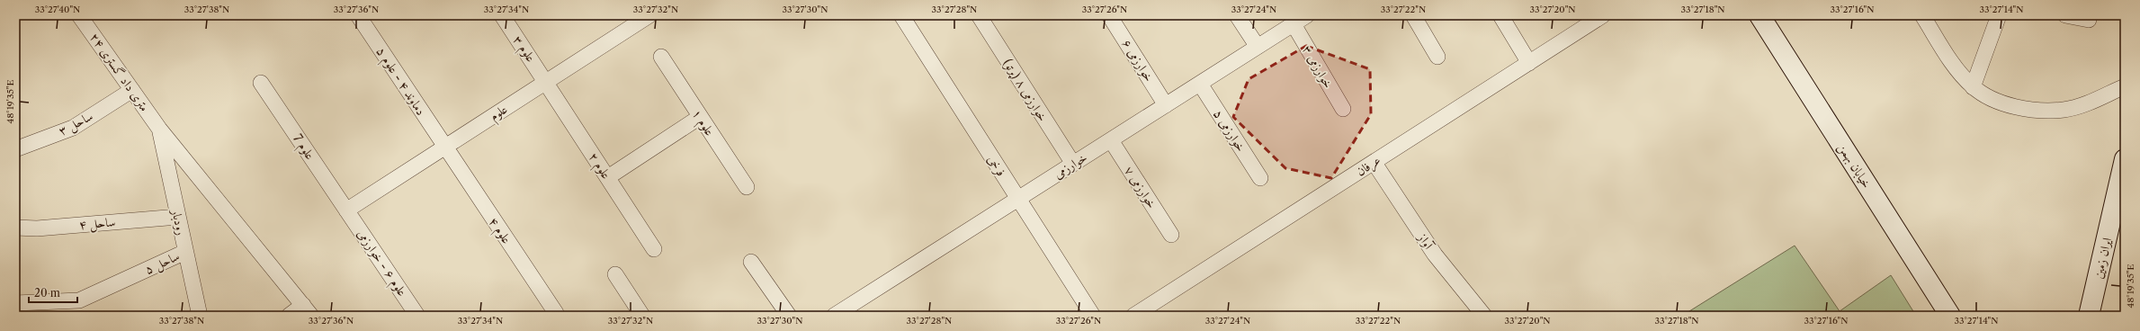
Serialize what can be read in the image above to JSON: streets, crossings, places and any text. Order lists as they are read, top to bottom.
{
  "streets": {
    "street": [
      "علوم ۳",
      "خوارزمی ۶",
      "خوارزمی ۳",
      "۲۴ متری داد گستری",
      "دماوند ۴ - علوم ۵",
      "خوارزمی ۸ (پرتو)",
      "علوم",
      "علوم ۱",
      "ساحل ۳",
      "خوارزمی ۵",
      "علوم 7",
      "علوم ۲",
      "فرخی",
      "خوارزمی",
      "عرفان",
      "خیابان بهمن",
      "خوارزمی ۷",
      "رودبار",
      "ساحل ۴",
      "علوم ۴",
      "آواز",
      "ایران زمین",
      "ساحل ۵",
      "علوم ۶ - خوارزمی"
    ]
  },
  "crossings": [
    ["علوم ۳", "علوم"],
    ["علوم ۳", "علوم ۲"],
    ["خوارزمی ۶", "خوارزمی"],
    ["خوارزمی ۳", "خوارزمی"],
    ["۲۴ متری داد گستری", "ساحل ۳"],
    ["۲۴ متری داد گستری", "رودبار"],
    ["دماوند ۴ - علوم ۵", "علوم"],
    ["دماوند ۴ - علوم ۵", "علوم ۴"],
    ["خوارزمی ۸ (پرتو)", "خوارزمی"],
    ["علوم", "علوم 7"],
    ["علوم", "علوم ۲"],
    ["علوم", "علوم ۴"],
    ["علوم", "علوم ۶ - خوارزمی"],
    ["خوارزمی ۵", "خوارزمی"],
    ["علوم 7", "علوم ۶ - خوارزمی"],
    ["فرخی", "خوارزمی"],
    ["خوارزمی", "خوارزمی ۷"],
    ["عرفان", "آواز"],
    ["رودبار", "ساحل ۴"],
    ["رودبار", "ساحل ۵"]
  ],
  "scale_bar": "20 m",
  "coordinates": [
    "33°27'40\"N",
    "33°27'38\"N",
    "33°27'36\"N",
    "33°27'34\"N",
    "33°27'32\"N",
    "33°27'30\"N",
    "33°27'28\"N",
    "33°27'26\"N",
    "33°27'24\"N",
    "33°27'22\"N",
    "33°27'20\"N",
    "33°27'18\"N",
    "33°27'16\"N",
    "33°27'14\"N",
    "48°19'35\"E"
  ]
}
